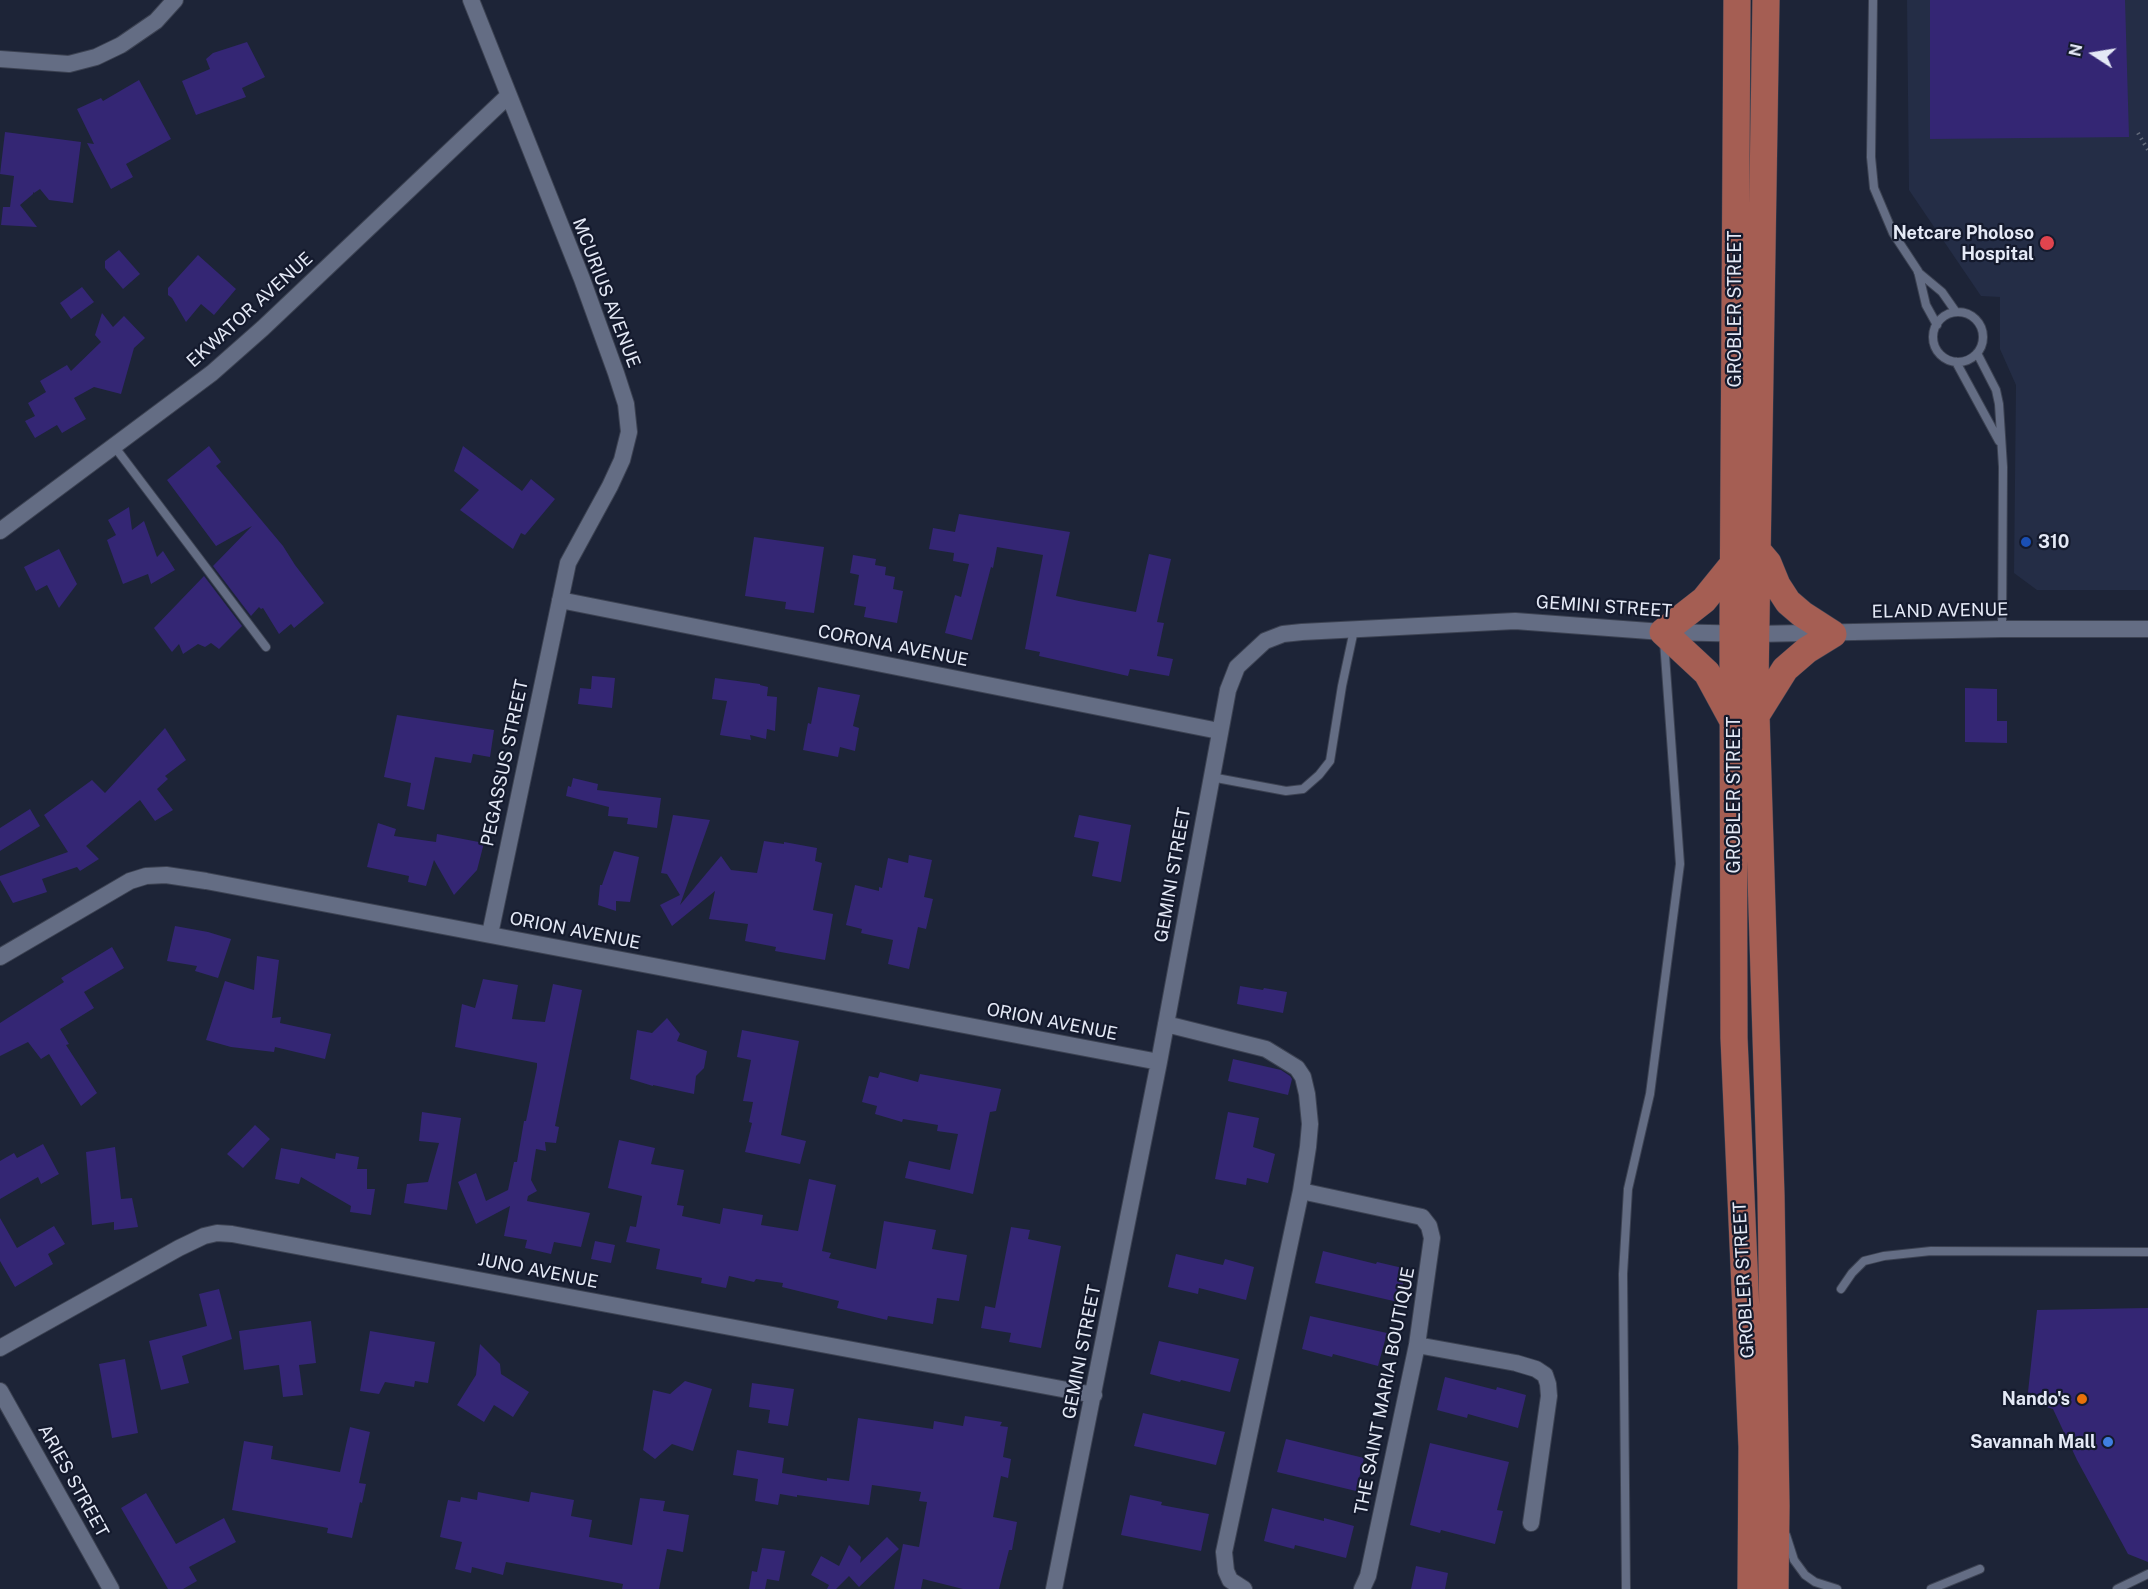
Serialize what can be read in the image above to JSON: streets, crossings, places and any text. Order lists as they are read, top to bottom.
{
  "streets": {
    "main road": ["GROBLER STREET"],
    "street": [
      "MCURIUS AVENUE",
      "EKWATOR AVENUE",
      "GEMINI STREET",
      "ELAND AVENUE",
      "CORONA AVENUE",
      "PEGASSUS STREET",
      "ORION AVENUE",
      "JUNO AVENUE",
      "THE SAINT MARIA BOUTIQUE",
      "ARIES STREET"
    ]
  },
  "crossings": [
    ["MCURIUS AVENUE", "EKWATOR AVENUE"],
    ["MCURIUS AVENUE", "CORONA AVENUE"],
    ["MCURIUS AVENUE", "PEGASSUS STREET"],
    ["GROBLER STREET", "GEMINI STREET"],
    ["GROBLER STREET", "ELAND AVENUE"],
    ["GEMINI STREET", "ELAND AVENUE"],
    ["GEMINI STREET", "CORONA AVENUE"],
    ["GEMINI STREET", "ORION AVENUE"],
    ["GEMINI STREET", "JUNO AVENUE"],
    ["CORONA AVENUE", "PEGASSUS STREET"],
    ["PEGASSUS STREET", "ORION AVENUE"]
  ],
  "places": [
    "Netcare Pholoso Hospital",
    "310",
    "Nando's",
    "Savannah Mall"
  ],
  "north": "left"
}
